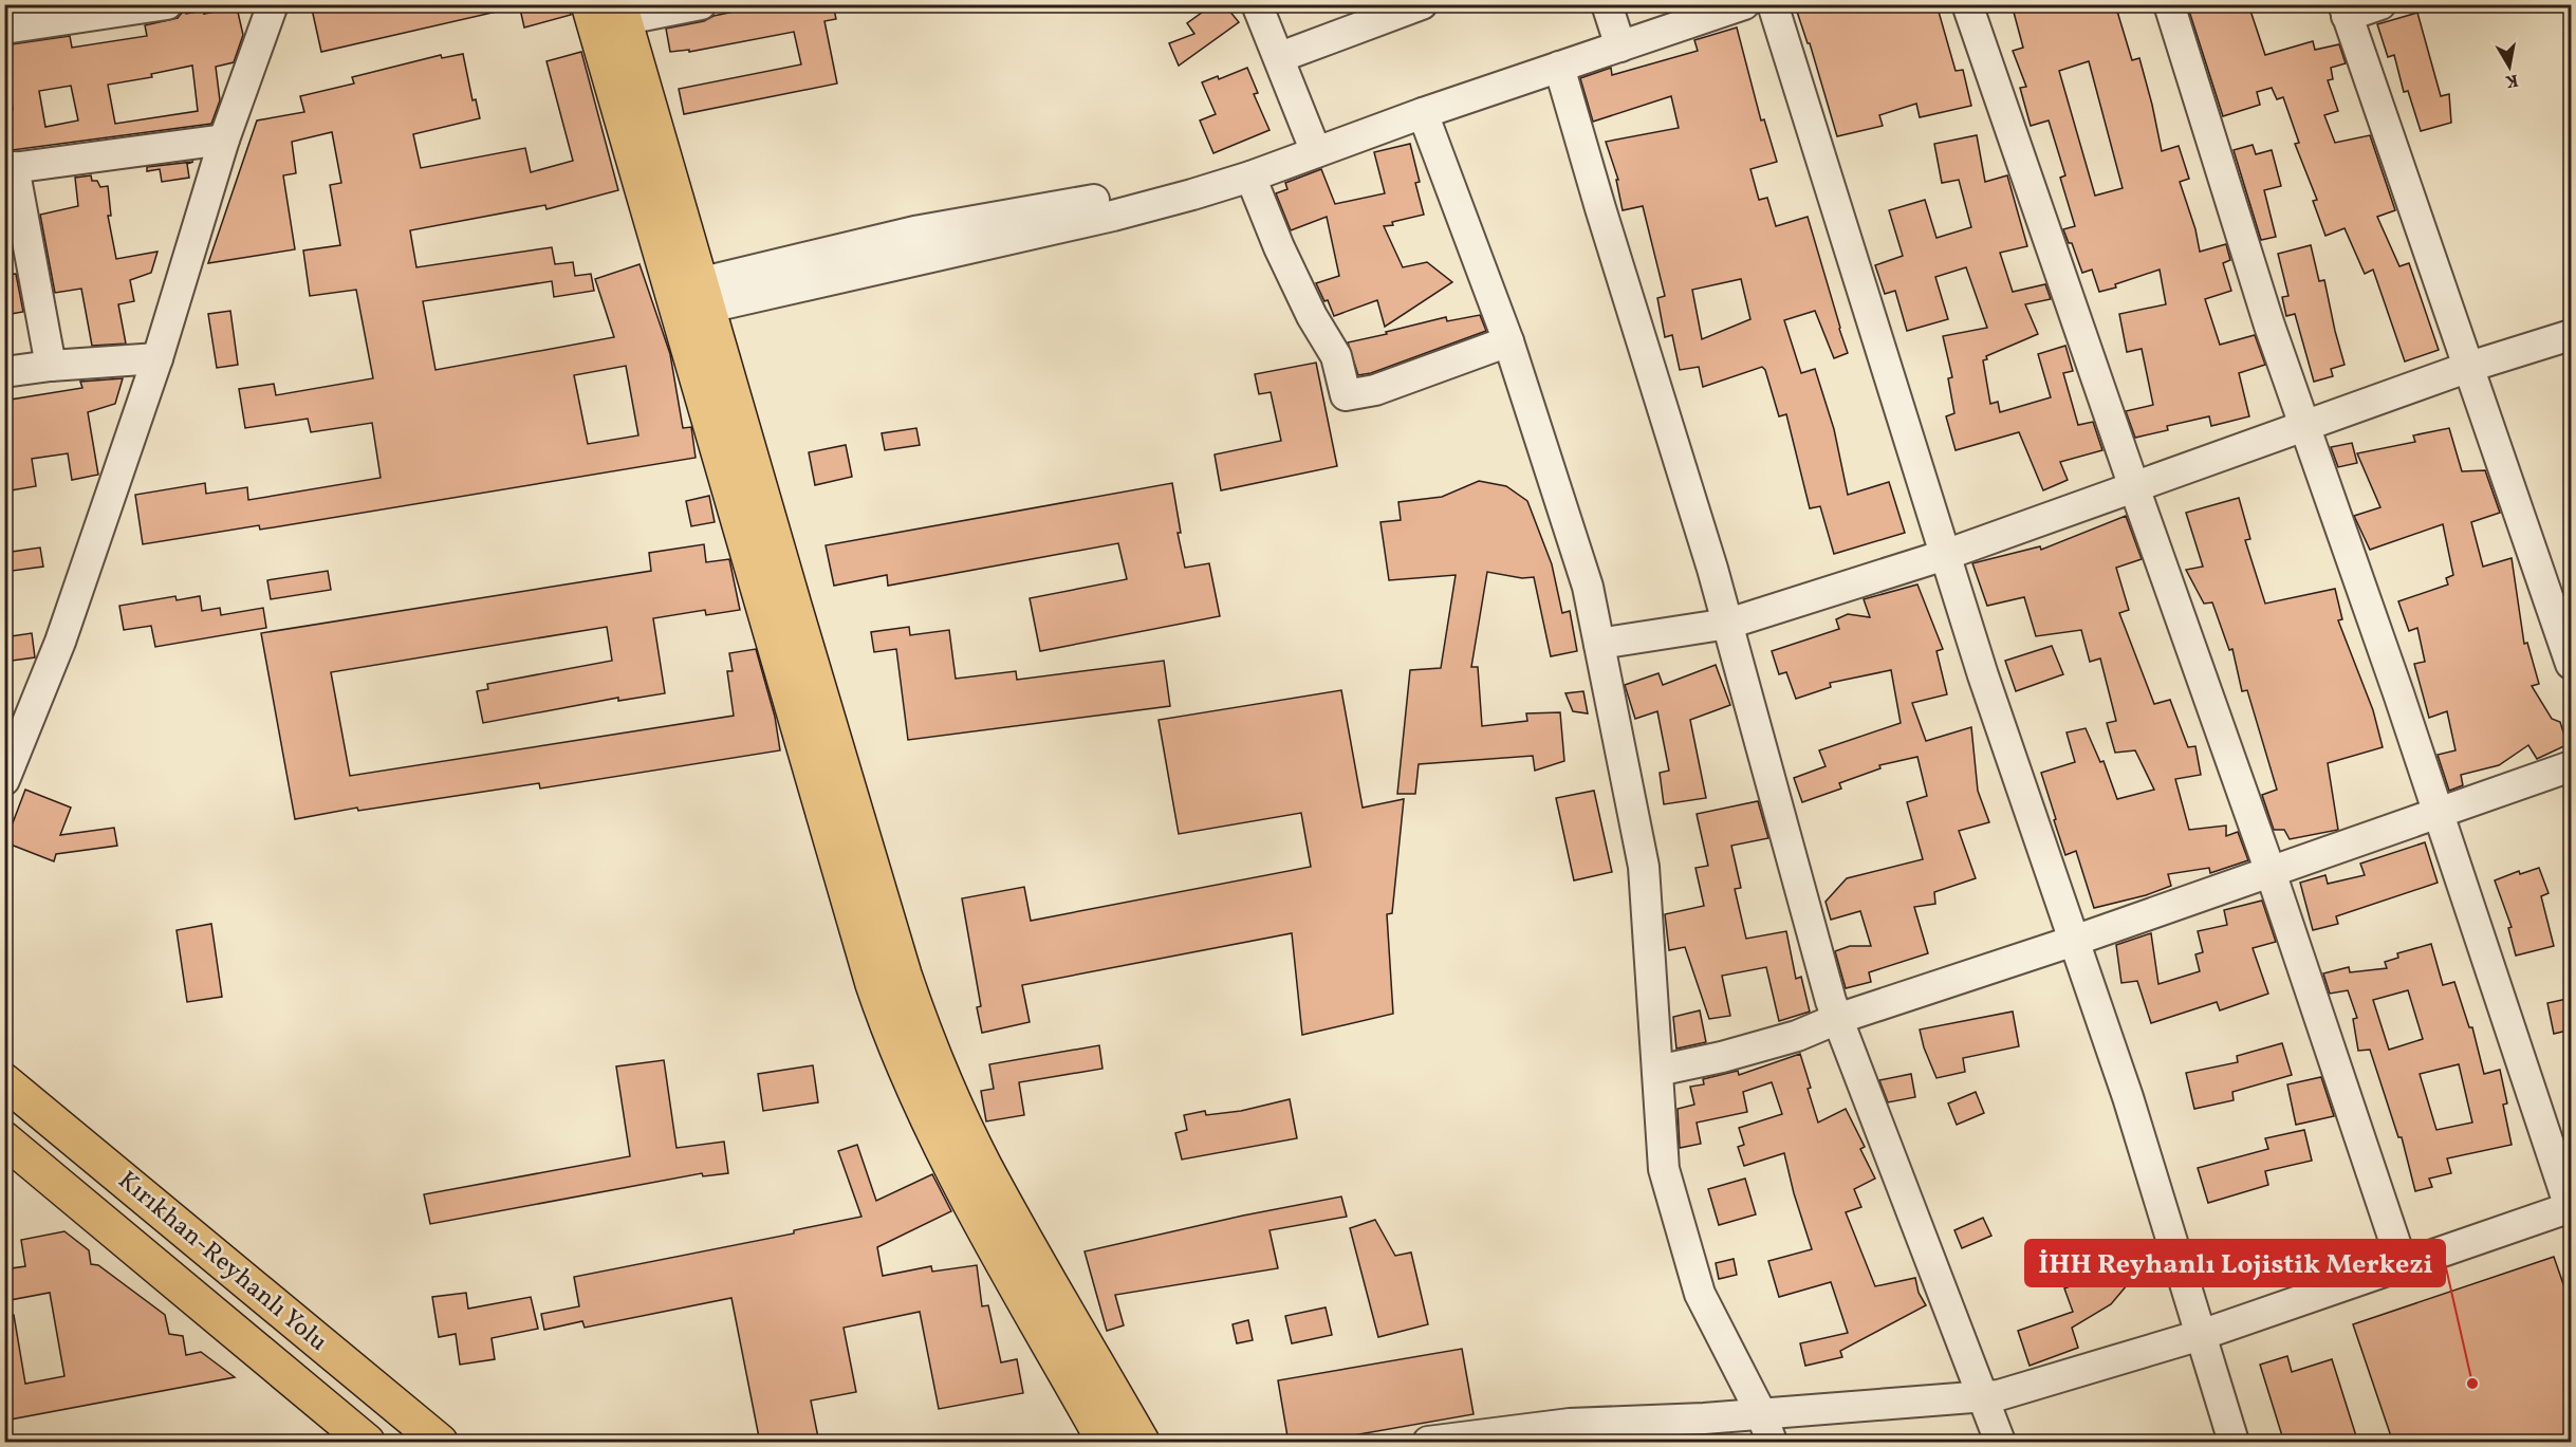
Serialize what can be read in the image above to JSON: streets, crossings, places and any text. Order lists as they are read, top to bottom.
{
  "streets": {
    "main road": ["Kırıkhan-Reyhanlı Yolu"]
  },
  "places": ["İHH Reyhanlı Lojistik Merkezi"],
  "north": "bottom"
}
